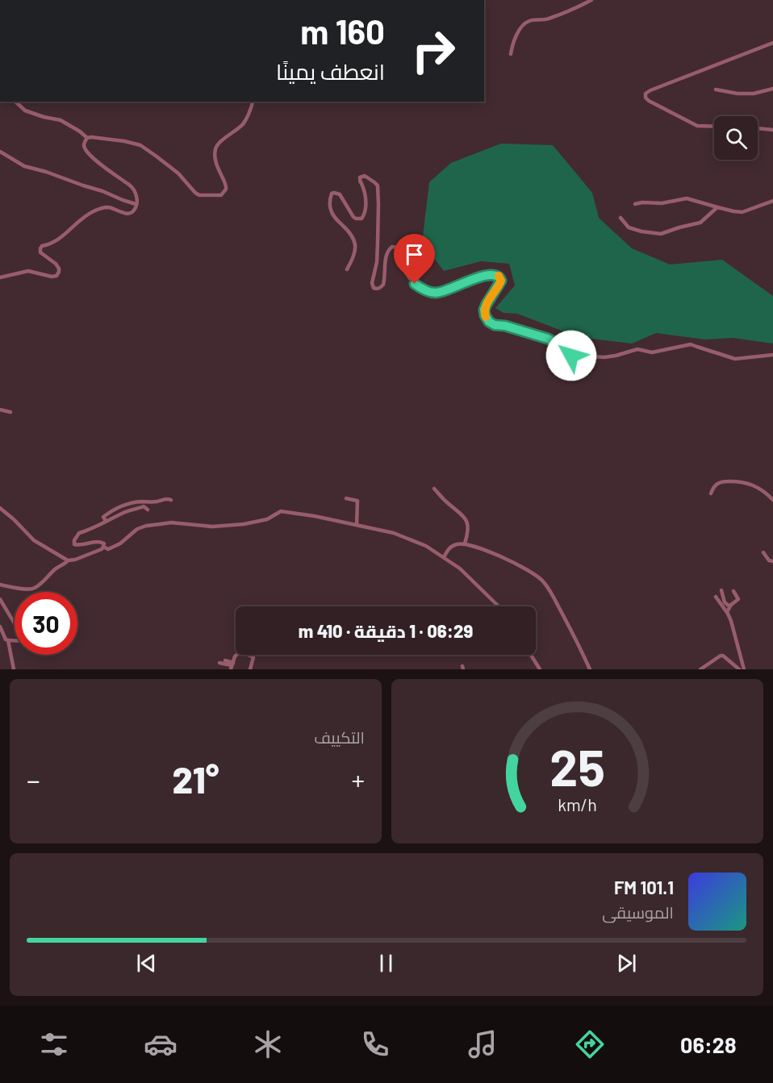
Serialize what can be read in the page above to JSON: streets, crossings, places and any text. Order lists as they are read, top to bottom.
{
  "page": {
    "turn": ["160 m", "انعطف يمينًا"],
    "limit": "30",
    "trip": "06:29 · 1 دقيقة · 410 m",
    "tile": "التكييف",
    "heat": ["−", "21°", "+"],
    "song": ["101.1 FM", "الموسيقى"],
    "tabs": "06:28",
    "gauge": ["25", "km/h"]
  }
}
